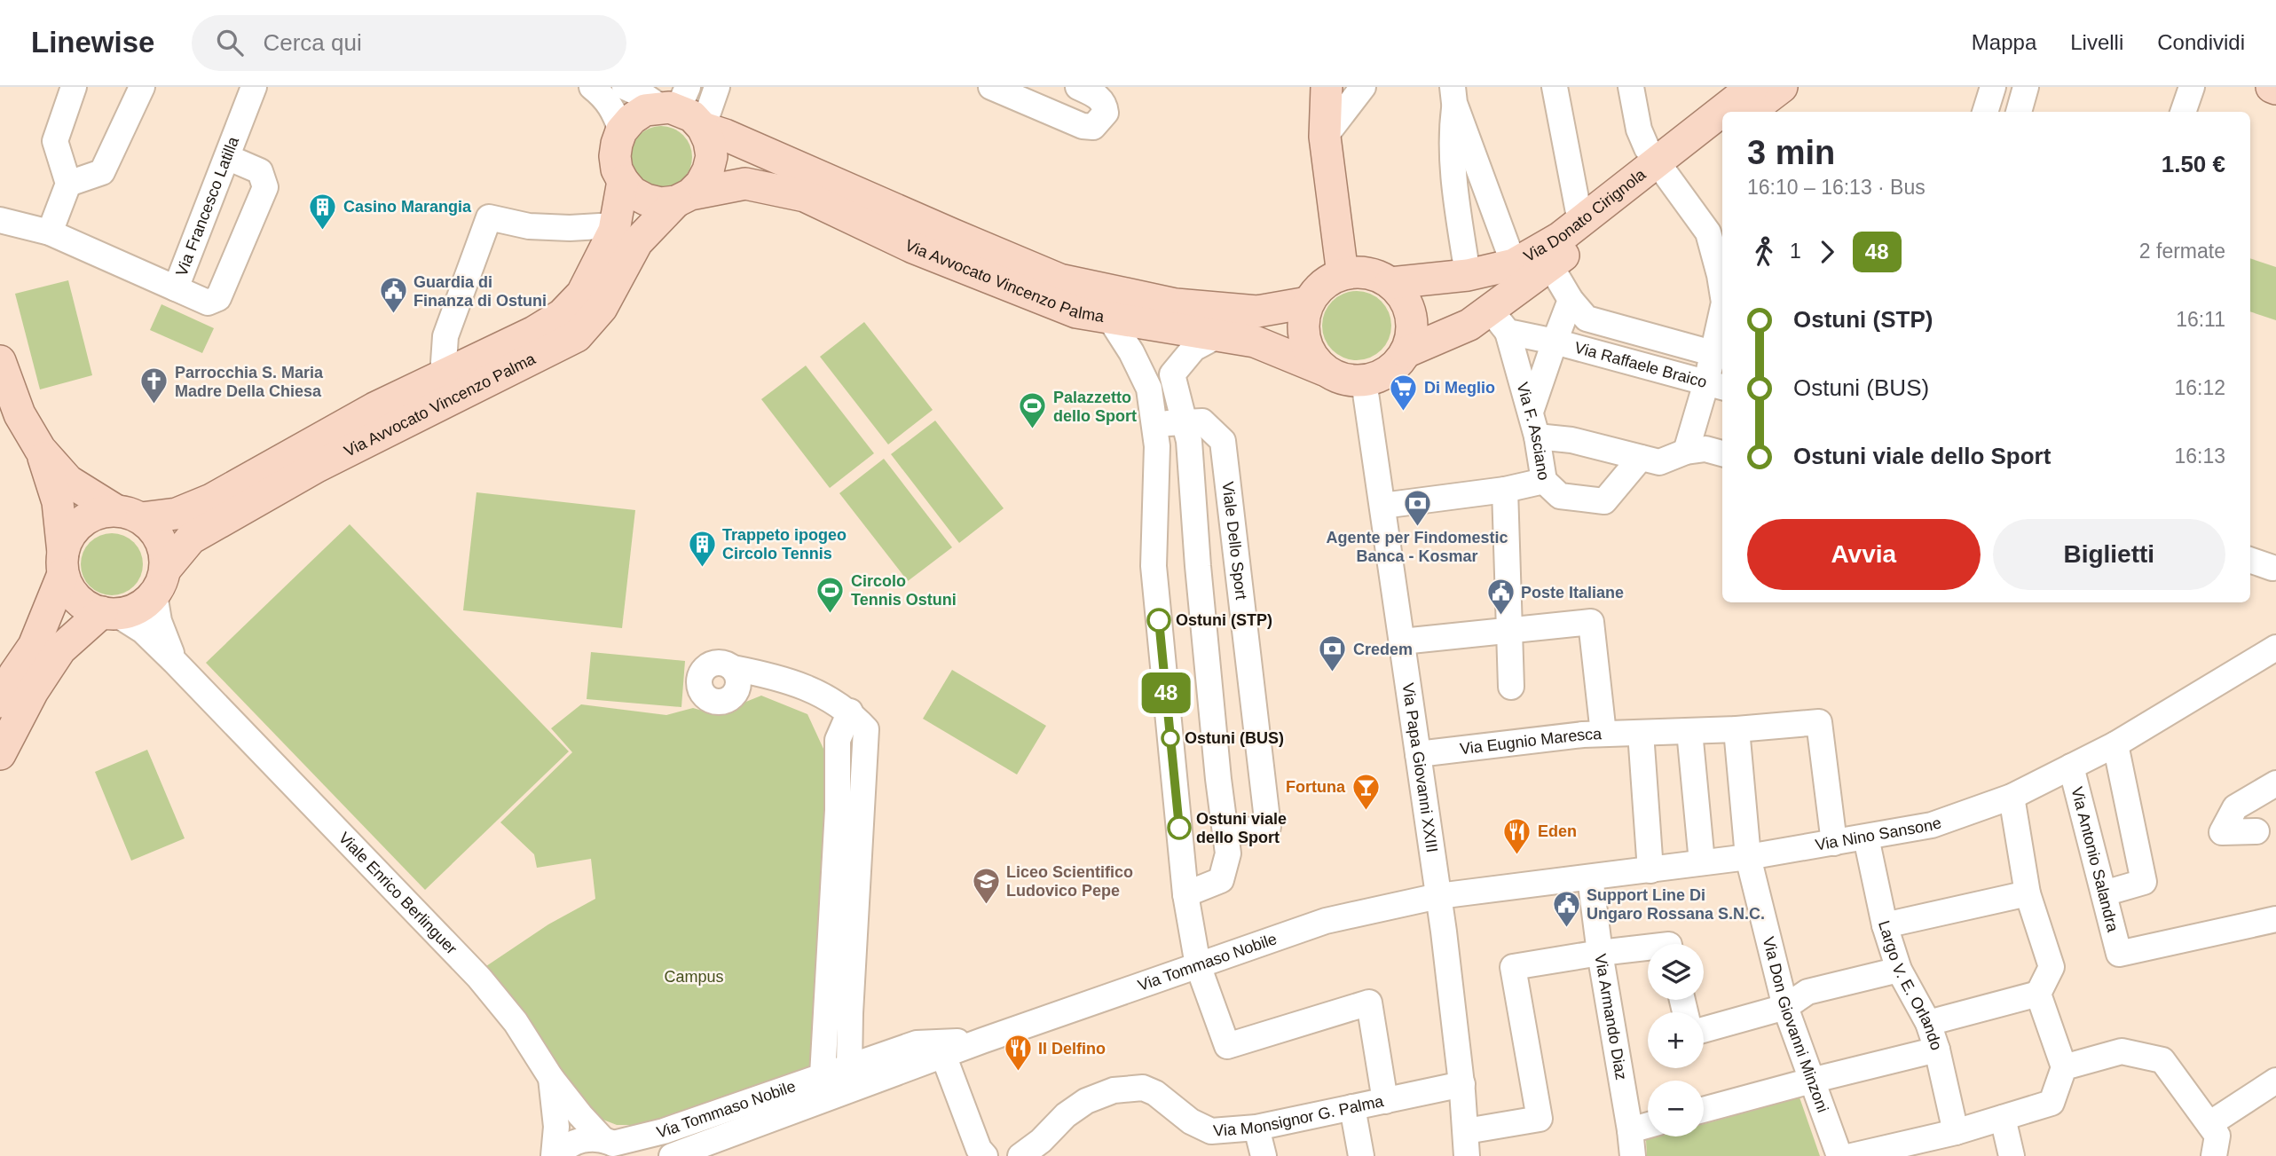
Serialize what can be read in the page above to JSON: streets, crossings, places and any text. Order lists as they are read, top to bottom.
{
  "streets": {
    "main road": ["Via Donato Cirignola", "Via Avvocato Vincenzo Palma"],
    "street": [
      "Via Francesco Latilla",
      "Via Raffaele Braico",
      "Via F. Asciano",
      "Viale Dello Sport",
      "Via Eugnio Maresca",
      "Via Papa Giovanni XXIII",
      "Via Nino Sansone",
      "Via Antonio Salandra",
      "Viale Enrico Berlinguer",
      "Via Tommaso Nobile",
      "Largo V. E. Orlando",
      "Via Armando Diaz",
      "Via Don Giovanni Minzoni",
      "Via Monsignor G. Palma"
    ]
  },
  "crossings": [
    ["Via Donato Cirignola", "Via Avvocato Vincenzo Palma"],
    ["Via Donato Cirignola", "Via Raffaele Braico"],
    ["Via Donato Cirignola", "Via F. Asciano"],
    ["Via Donato Cirignola", "Via Papa Giovanni XXIII"],
    ["Via Avvocato Vincenzo Palma", "Via Papa Giovanni XXIII"],
    ["Via Avvocato Vincenzo Palma", "Viale Enrico Berlinguer"],
    ["Via Raffaele Braico", "Via F. Asciano"],
    ["Via F. Asciano", "Via Papa Giovanni XXIII"],
    ["Via Eugnio Maresca", "Via Papa Giovanni XXIII"],
    ["Via Eugnio Maresca", "Via Nino Sansone"],
    ["Via Eugnio Maresca", "Via Don Giovanni Minzoni"],
    ["Via Papa Giovanni XXIII", "Via Nino Sansone"],
    ["Via Papa Giovanni XXIII", "Via Tommaso Nobile"],
    ["Via Papa Giovanni XXIII", "Via Monsignor G. Palma"],
    ["Via Nino Sansone", "Via Antonio Salandra"],
    ["Via Nino Sansone", "Via Tommaso Nobile"],
    ["Via Nino Sansone", "Largo V. E. Orlando"],
    ["Via Nino Sansone", "Via Armando Diaz"],
    ["Via Nino Sansone", "Via Don Giovanni Minzoni"],
    ["Viale Enrico Berlinguer", "Via Tommaso Nobile"]
  ],
  "parks": ["Campus"],
  "places": {
    "building": ["Casino Marangia", "Trappeto ipogeo Circolo Tennis"],
    "public building": ["Guardia di Finanza di Ostuni", "Poste Italiane", "Support Line Di Ungaro Rossana S.N.C."],
    "church": ["Parrocchia S. Maria Madre Della Chiesa"],
    "supermarket": ["Di Meglio"],
    "sports": ["Palazzetto dello Sport", "Circolo Tennis Ostuni"],
    "bank": ["Agente per Findomestic Banca - Kosmar", "Credem"],
    "other": ["Ostuni (STP)", "Ostuni (BUS)", "Ostuni viale dello Sport"],
    "bar": ["Fortuna"],
    "restaurant": ["Eden", "Il Delfino"],
    "school or university": ["Liceo Scientifico Ludovico Pepe"]
  },
  "lines": ["bus line 48"],
  "page": {
    "header": "Linewise",
    "search": "Cerca qui",
    "nav": ["Mappa", "Livelli", "Condividi"],
    "on_map": "48",
    "heading": ["3 min", "16:10 – 16:13 · Bus", "1.50 €"],
    "legs": ["1", "48", "2 fermate"],
    "list": [
      {
        "name": "Ostuni (STP)",
        "value": "16:11"
      },
      {
        "name": "Ostuni (BUS)",
        "value": "16:12"
      },
      {
        "name": "Ostuni viale dello Sport",
        "value": "16:13"
      }
    ],
    "buttons": ["Avvia", "Biglietti"],
    "map_buttons": ["+", "−"]
  }
}
